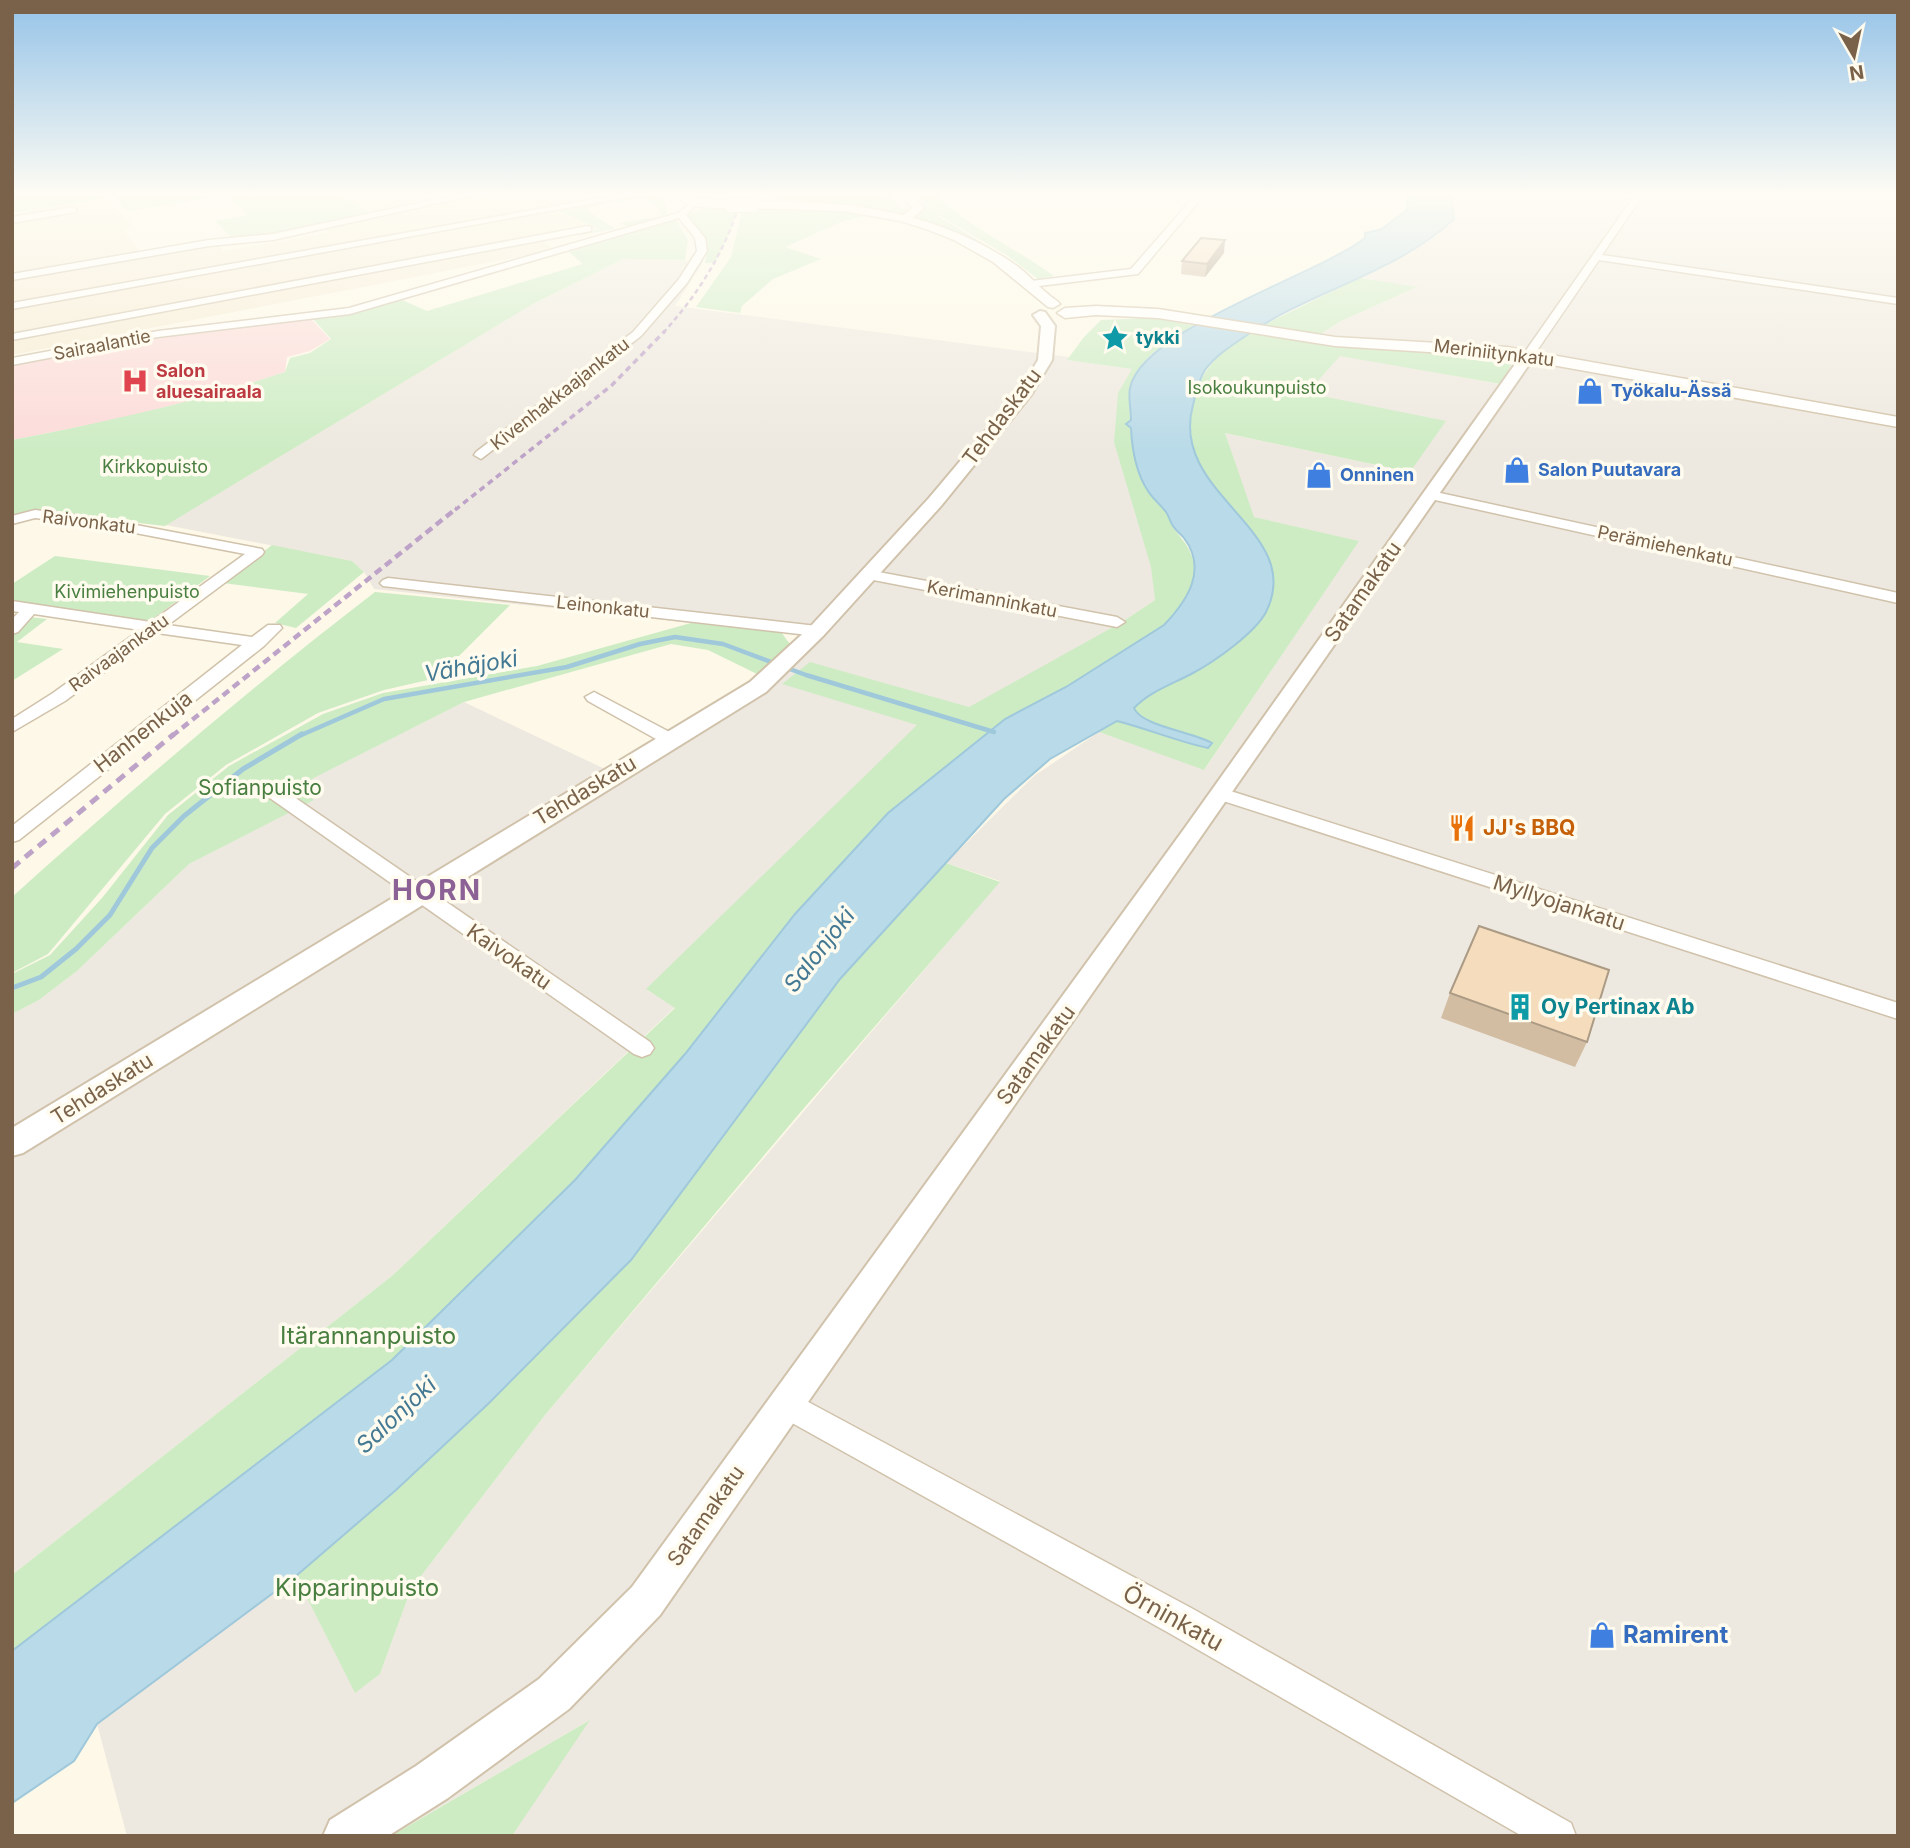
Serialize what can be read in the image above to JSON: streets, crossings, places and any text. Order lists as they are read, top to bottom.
{
  "streets": {
    "main road": ["Meriniitynkatu"],
    "street": [
      "Sairaalantie",
      "Kivenhakkaajankatu",
      "Tehdaskatu",
      "Raivonkatu",
      "Perämiehenkatu",
      "Satamakatu",
      "Kerimanninkatu",
      "Leinonkatu",
      "Raivaajankatu",
      "Hanhenkuja",
      "Myllyojankatu",
      "Kaivokatu",
      "Örninkatu"
    ]
  },
  "crossings": [
    ["Meriniitynkatu", "Tehdaskatu"],
    ["Meriniitynkatu", "Satamakatu"],
    ["Tehdaskatu", "Kerimanninkatu"],
    ["Tehdaskatu", "Leinonkatu"],
    ["Tehdaskatu", "Kaivokatu"],
    ["Raivonkatu", "Raivaajankatu"],
    ["Perämiehenkatu", "Satamakatu"],
    ["Satamakatu", "Myllyojankatu"],
    ["Satamakatu", "Örninkatu"]
  ],
  "districts": ["HORN"],
  "water": ["Vähäjoki", "Salonjoki"],
  "parks": [
    "Isokoukunpuisto",
    "Kirkkopuisto",
    "Kivimiehenpuisto",
    "Sofianpuisto",
    "Itärannanpuisto",
    "Kipparinpuisto"
  ],
  "places": {
    "place": ["tykki"],
    "hospital": ["Salon aluesairaala"],
    "shop": [
      "Työkalu-Ässä",
      "Salon Puutavara",
      "Onninen",
      "Ramirent"
    ],
    "restaurant": ["JJ's BBQ"],
    "building": ["Oy Pertinax Ab"]
  },
  "north": "bottom"
}
